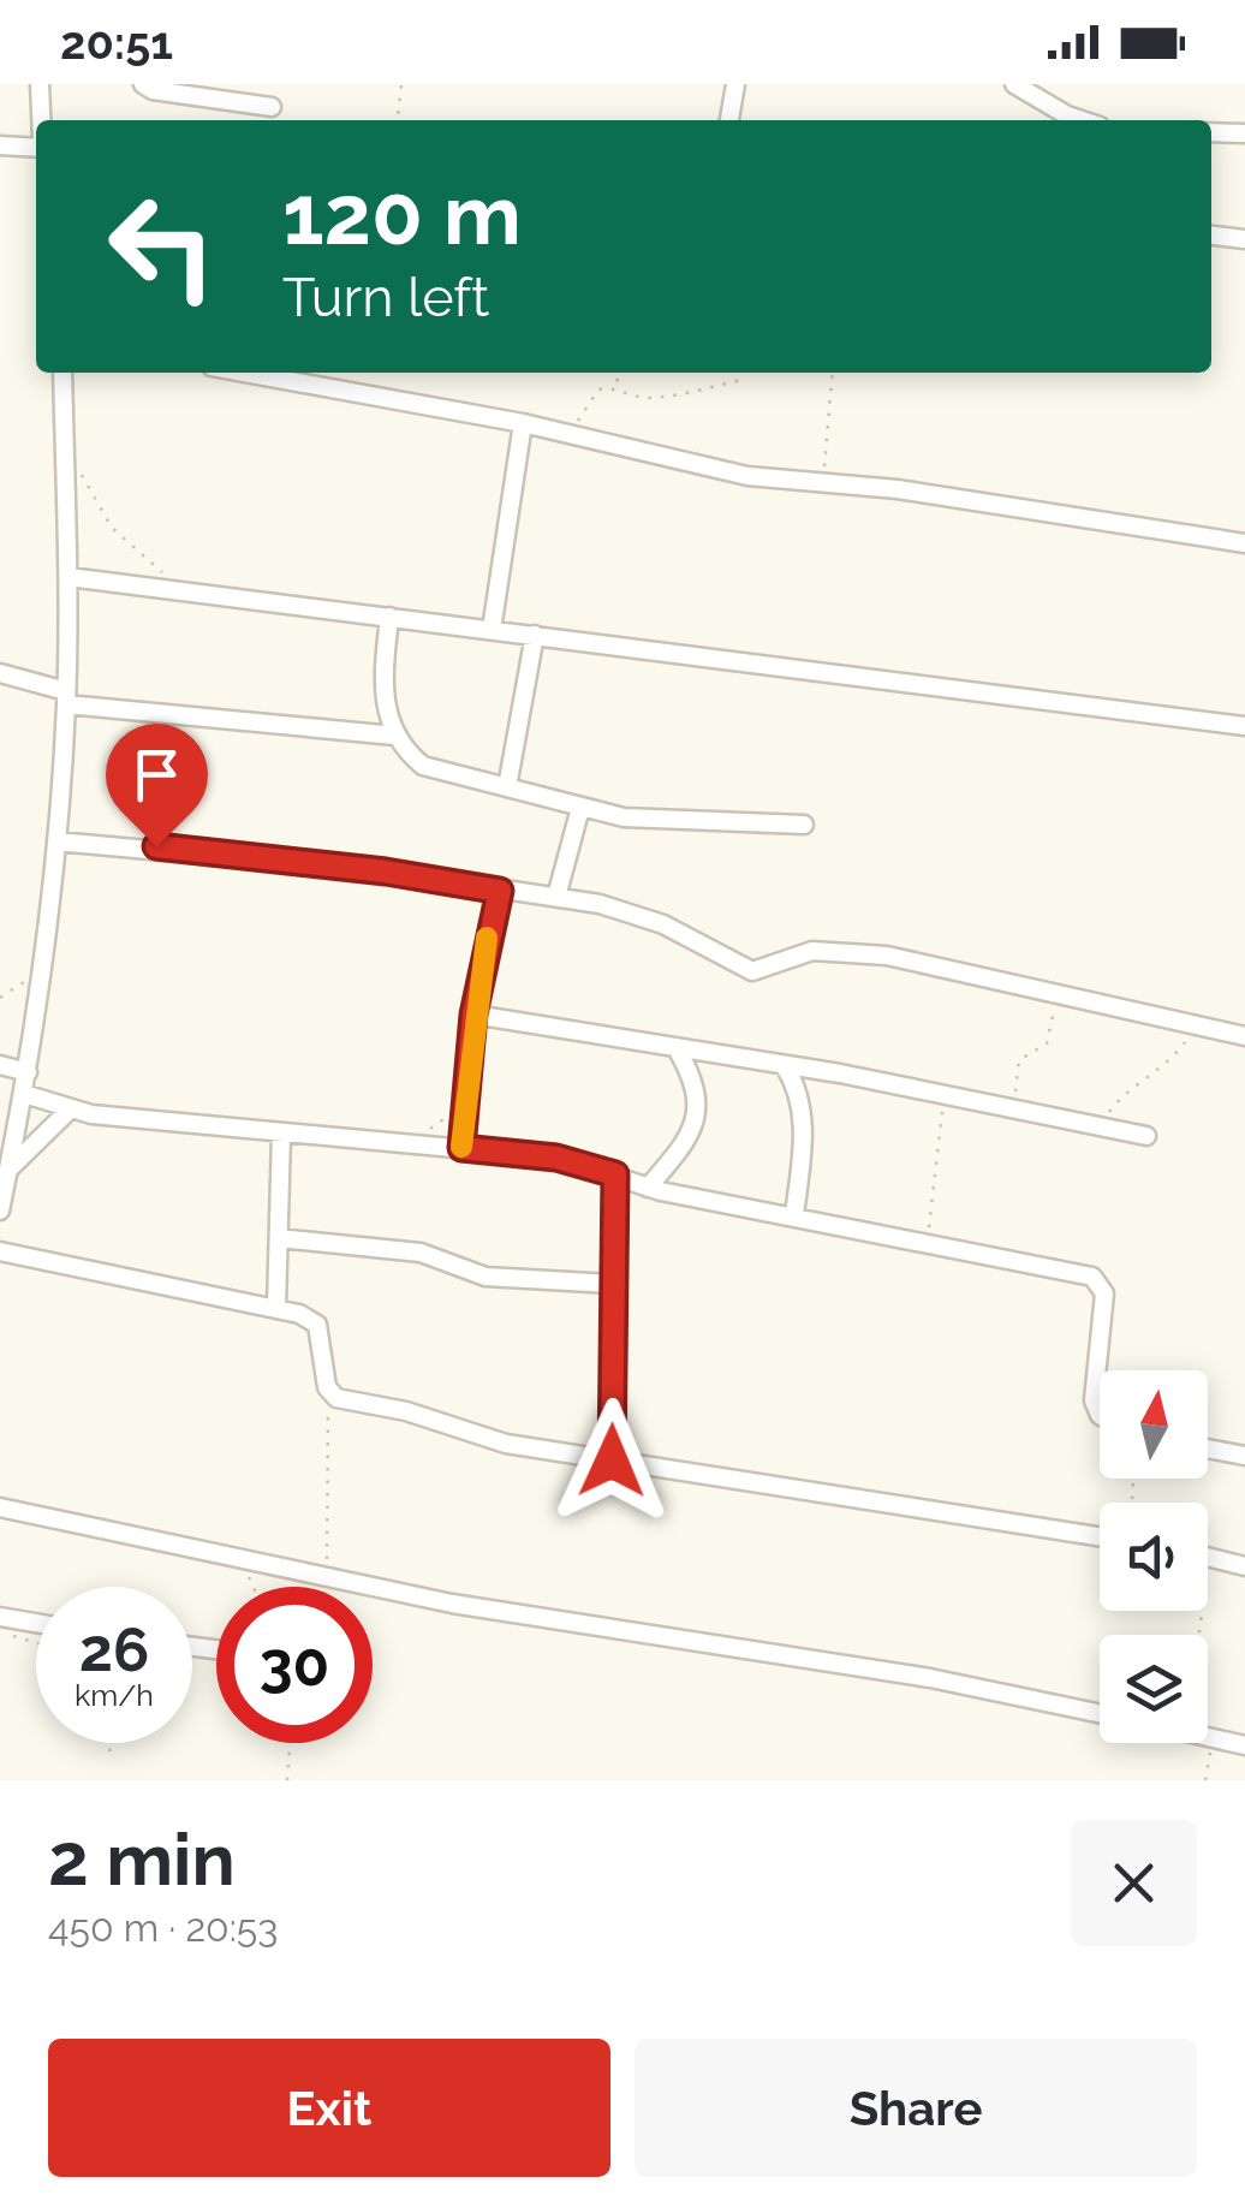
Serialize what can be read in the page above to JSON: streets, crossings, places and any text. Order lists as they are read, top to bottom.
{
  "north": "top",
  "page": {
    "status": "20:51",
    "turn": ["120 m", "Turn left"],
    "speed": "26 km/h",
    "limit": "30",
    "heading": ["2 min", "450 m · 20:53"],
    "buttons": ["Exit", "Share"]
  }
}
